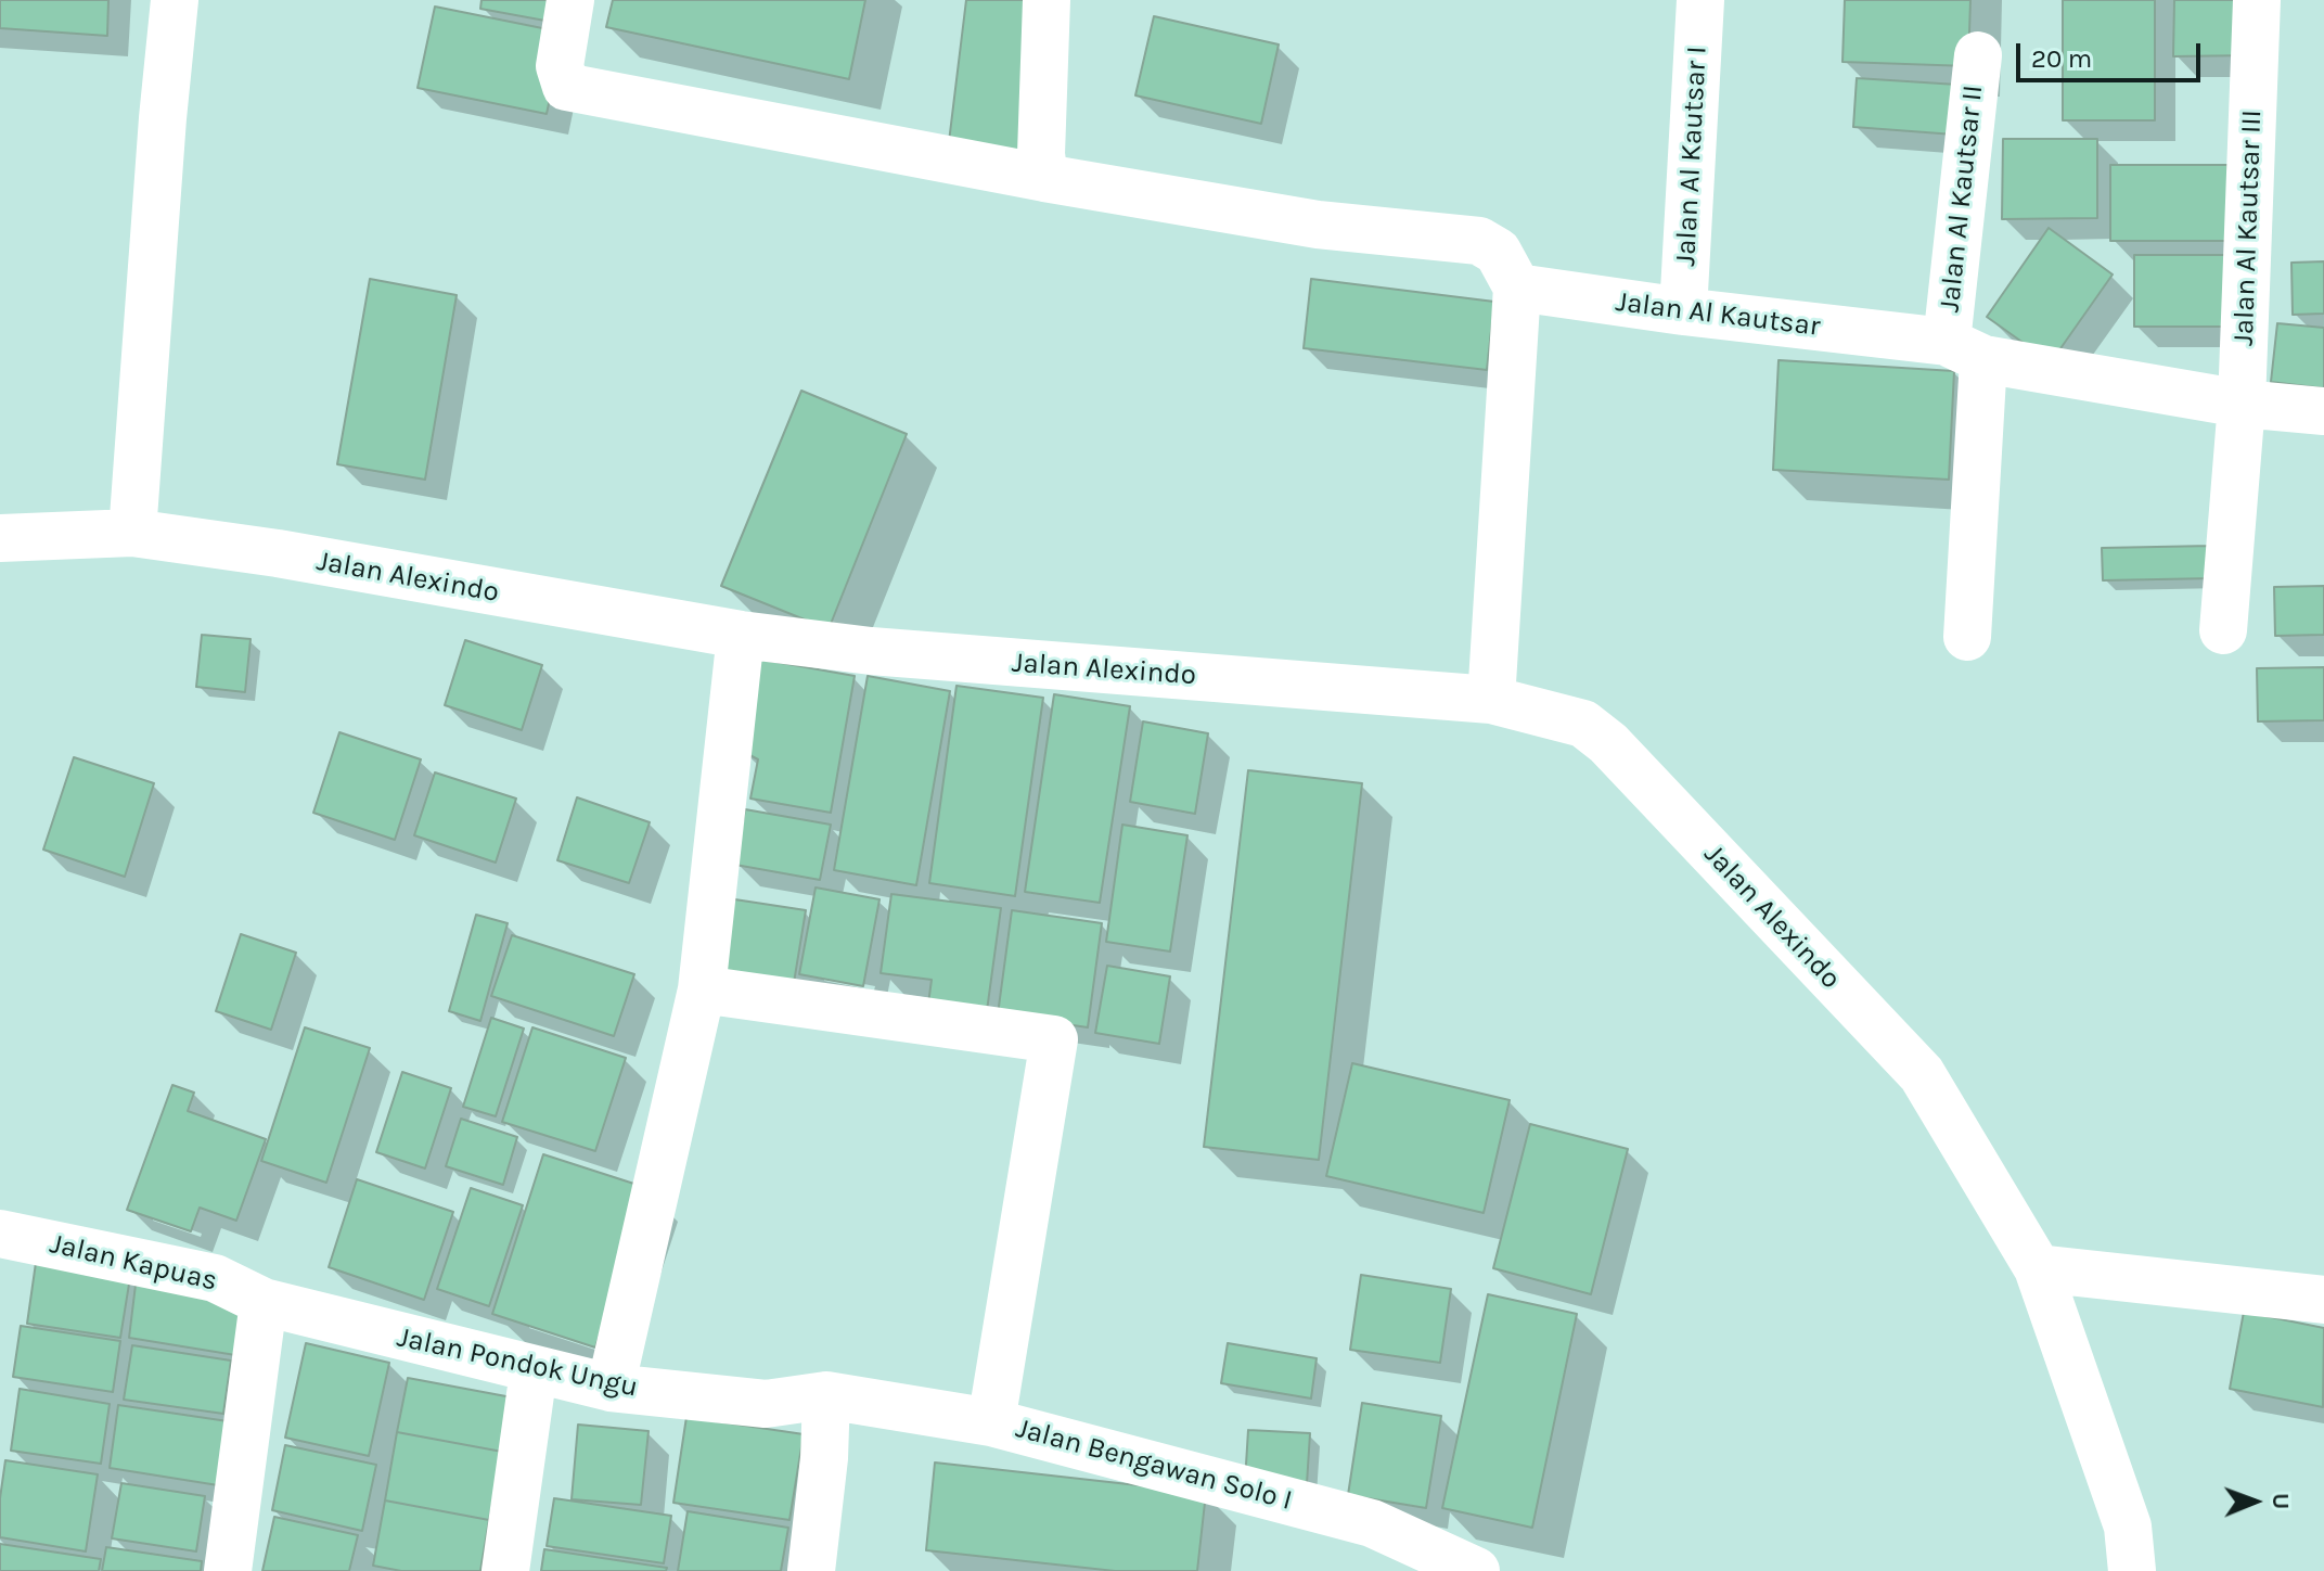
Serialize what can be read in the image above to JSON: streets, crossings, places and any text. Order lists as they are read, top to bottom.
{
  "streets": {
    "street": [
      "Jalan Al Kautsar I",
      "Jalan Al Kautsar II",
      "Jalan Al Kautsar III",
      "Jalan Al Kautsar",
      "Jalan Alexindo",
      "Jalan Kapuas",
      "Jalan Pondok Ungu",
      "Jalan Bengawan Solo I"
    ]
  },
  "crossings": [
    ["Jalan Al Kautsar I", "Jalan Al Kautsar"],
    ["Jalan Al Kautsar II", "Jalan Al Kautsar"],
    ["Jalan Al Kautsar III", "Jalan Al Kautsar"],
    ["Jalan Kapuas", "Jalan Pondok Ungu"],
    ["Jalan Pondok Ungu", "Jalan Bengawan Solo I"]
  ],
  "scale_bar": "20 m",
  "north": "right"
}
